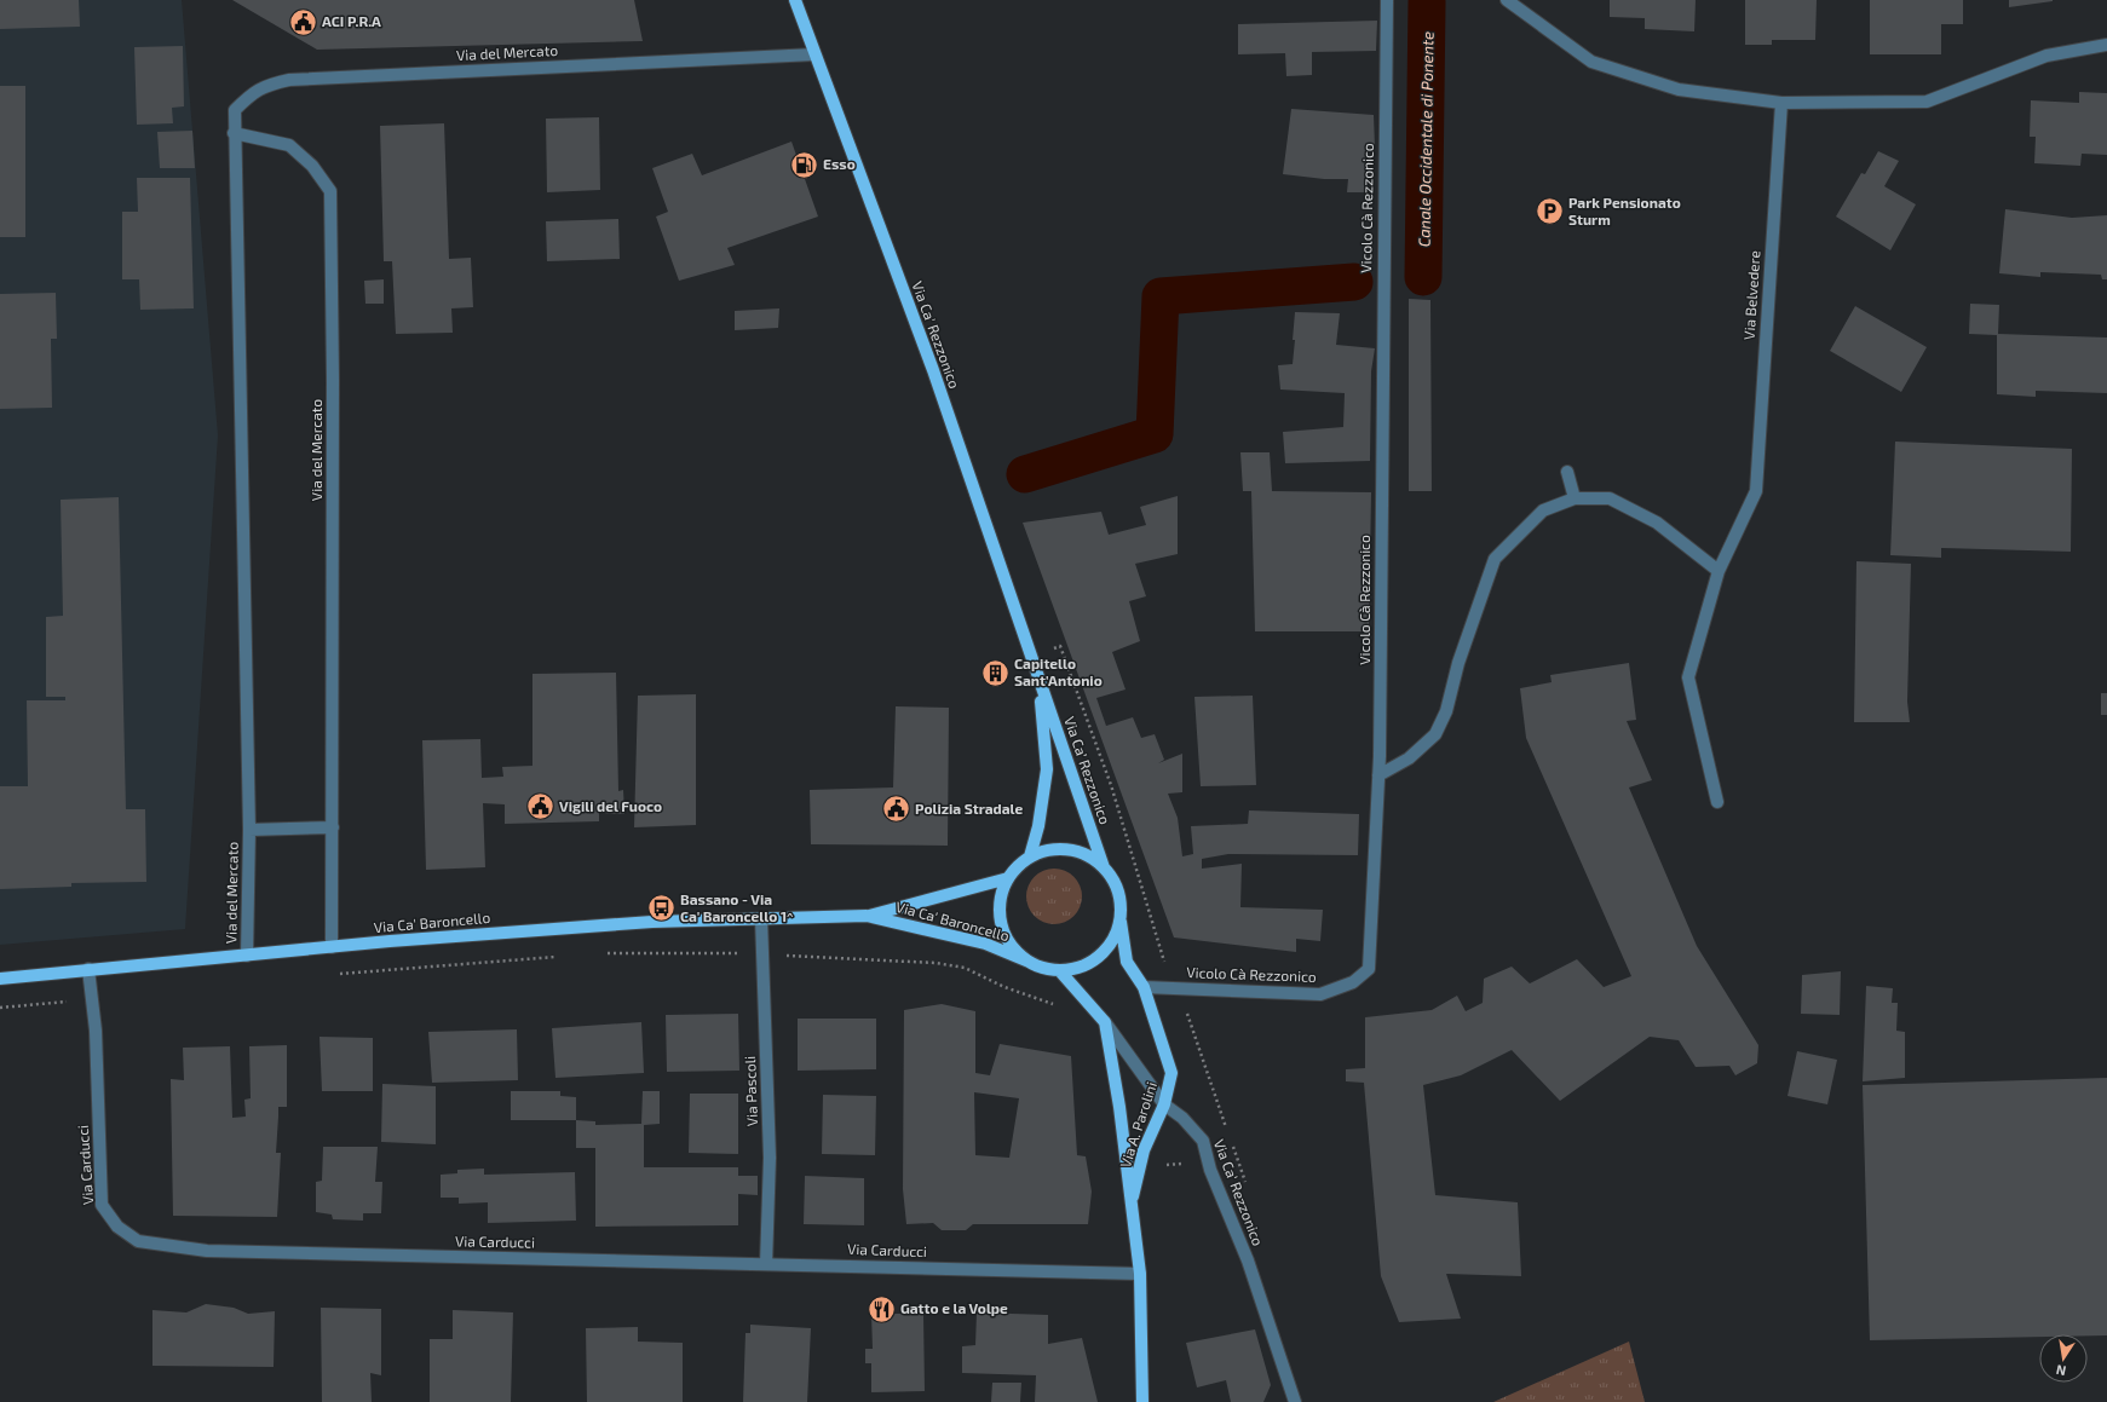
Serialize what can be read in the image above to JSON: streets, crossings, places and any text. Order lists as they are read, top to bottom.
{
  "streets": {
    "main road": ["Via Ca' Rezzonico", "Via Ca' Baroncello", "Via A. Parolini"],
    "street": [
      "Via del Mercato",
      "Vicolo Cà Rezzonico",
      "Via Belvedere",
      "Via Pascoli",
      "Via Carducci"
    ]
  },
  "crossings": [
    ["Via del Mercato", "Via Ca' Rezzonico"],
    ["Via del Mercato", "Via Ca' Baroncello"],
    ["Vicolo Cà Rezzonico", "Via A. Parolini"],
    ["Via Ca' Rezzonico", "Via Ca' Baroncello"],
    ["Via Ca' Rezzonico", "Via A. Parolini"],
    ["Via Ca' Baroncello", "Via Pascoli"],
    ["Via Ca' Baroncello", "Via A. Parolini"],
    ["Via Ca' Baroncello", "Via Carducci"],
    ["Via Pascoli", "Via Carducci"],
    ["Via A. Parolini", "Via Carducci"]
  ],
  "water": ["Canale Occidentale di Ponente"],
  "places": {
    "public building": ["ACI P.R.A", "Vigili del Fuoco", "Polizia Stradale"],
    "fuel station": ["Esso"],
    "parking": ["Park Pensionato Sturm"],
    "building": ["Capitello Sant'Antonio"],
    "bus stop": ["Bassano - Via Ca' Baroncello 1^"],
    "restaurant": ["Gatto e la Volpe"]
  },
  "north": "bottom"
}
